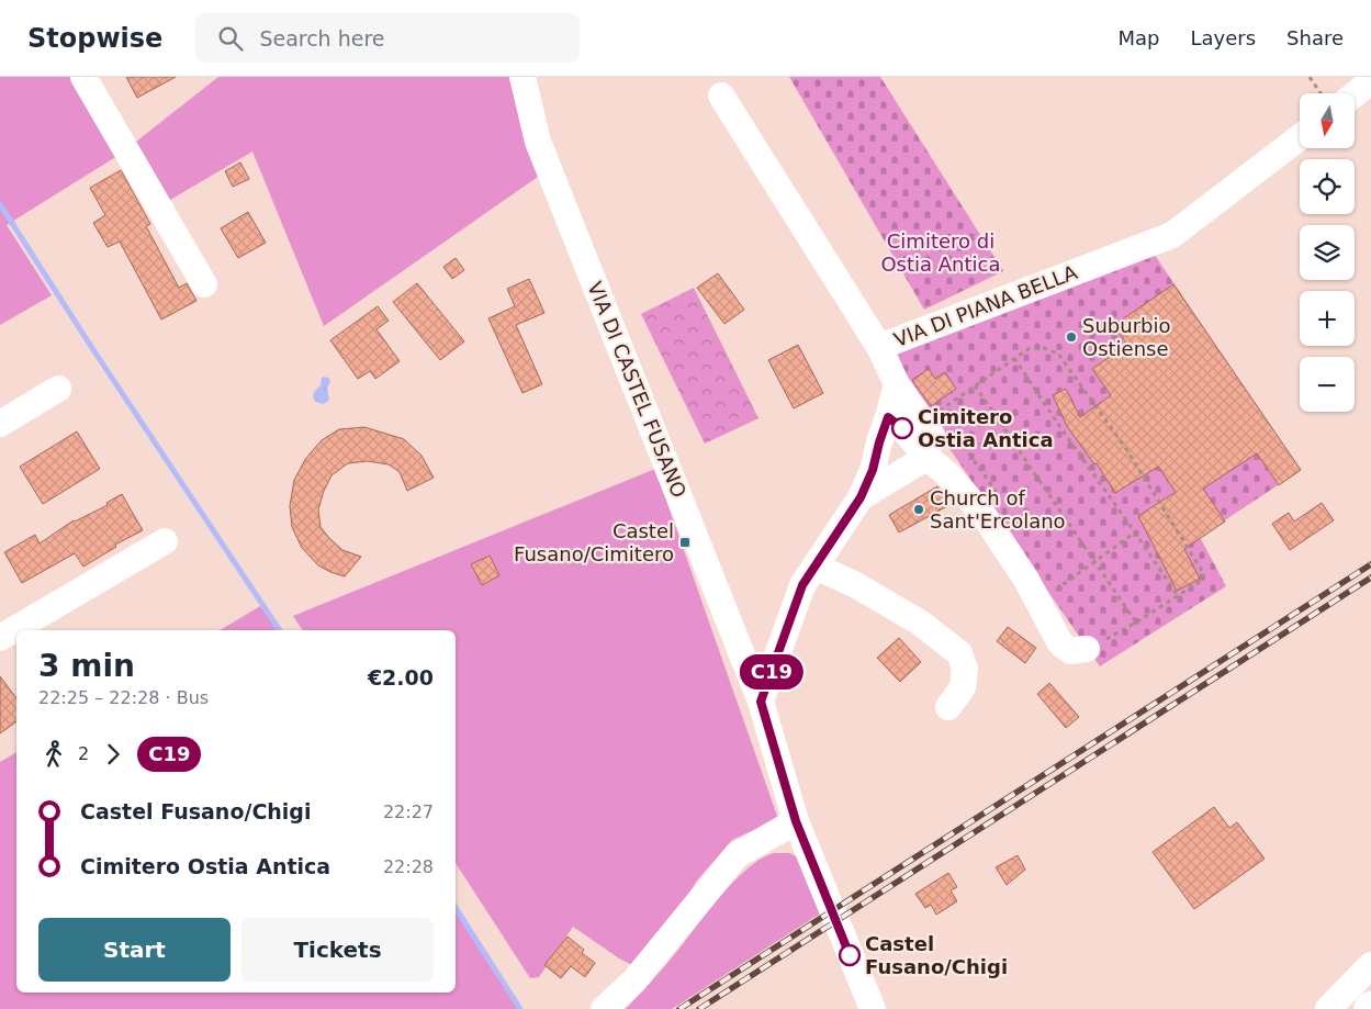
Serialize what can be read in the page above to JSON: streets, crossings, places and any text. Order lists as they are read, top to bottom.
{
  "streets": {
    "street": ["VIA DI PIANA BELLA", "VIA DI CASTEL FUSANO"]
  },
  "parks": ["Cimitero di Ostia Antica"],
  "places": {
    "other": [
      "Suburbio Ostiense",
      "Cimitero Ostia Antica",
      "Church of Sant'Ercolano",
      "Castel Fusano/Chigi"
    ],
    "transit": ["Castel Fusano/Cimitero"]
  },
  "lines": ["bus line C19"],
  "north": "bottom",
  "page": {
    "header": "Stopwise",
    "search": "Search here",
    "nav": ["Map", "Layers", "Share"],
    "on_map": "C19",
    "map_buttons": ["+", "−"],
    "heading": ["3 min", "22:25 – 22:28 · Bus", "€2.00"],
    "legs": ["2", "C19"],
    "list": [
      {
        "name": "Castel Fusano/Chigi",
        "value": "22:27"
      },
      {
        "name": "Cimitero Ostia Antica",
        "value": "22:28"
      }
    ],
    "buttons": ["Start", "Tickets"]
  }
}
